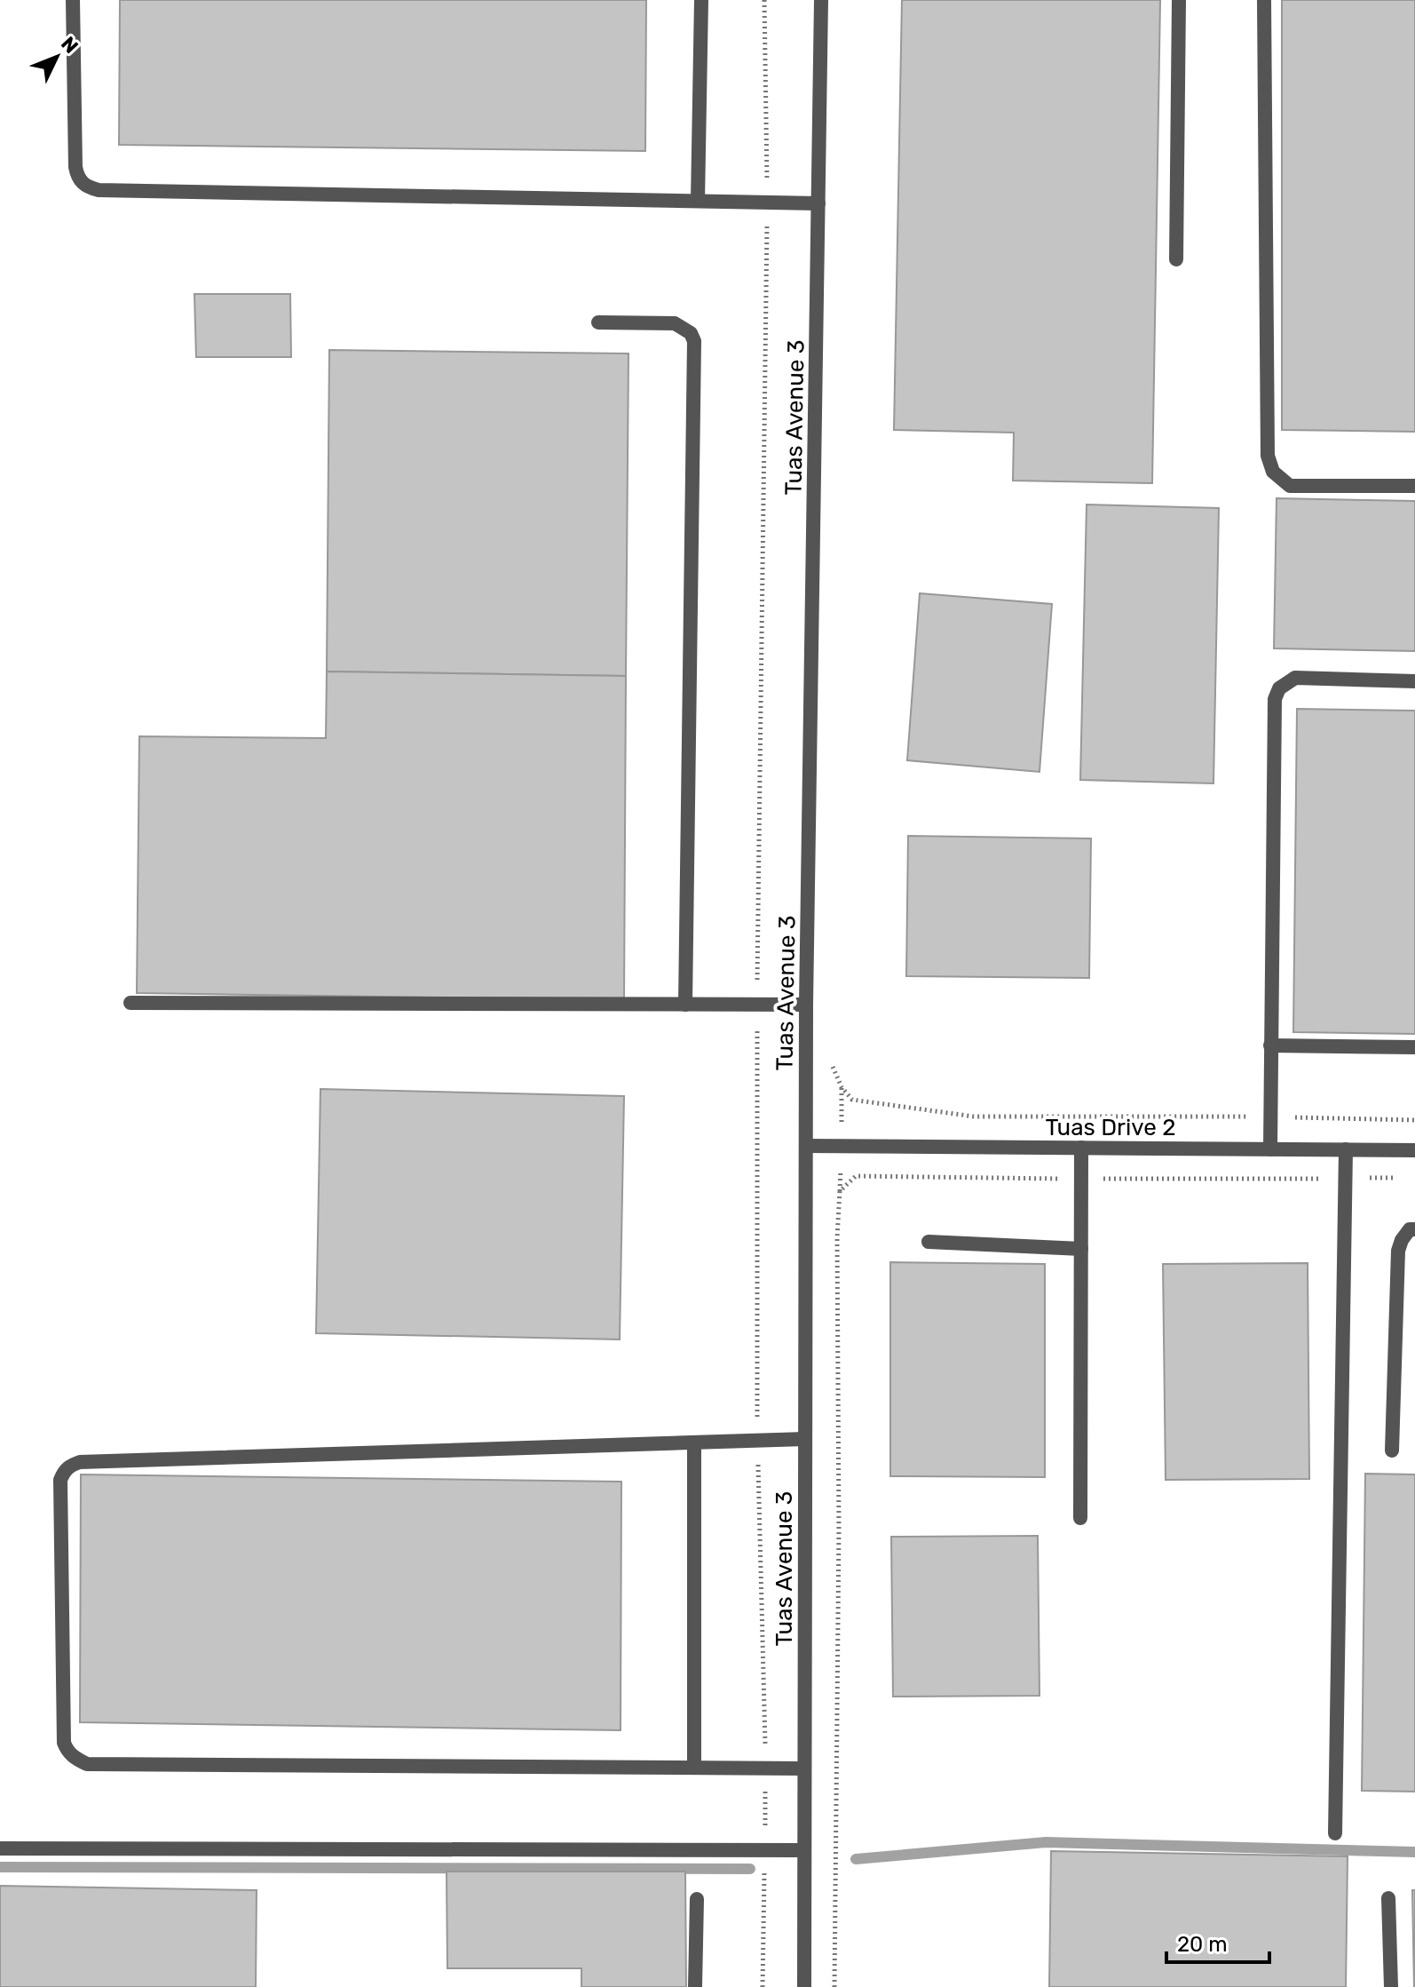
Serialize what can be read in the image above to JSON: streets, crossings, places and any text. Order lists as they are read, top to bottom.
{
  "streets": {
    "street": ["Tuas Avenue 3", "Tuas Drive 2"]
  },
  "crossings": [
    ["Tuas Avenue 3", "Tuas Drive 2"]
  ],
  "scale_bar": "20 m",
  "north": "top right"
}
